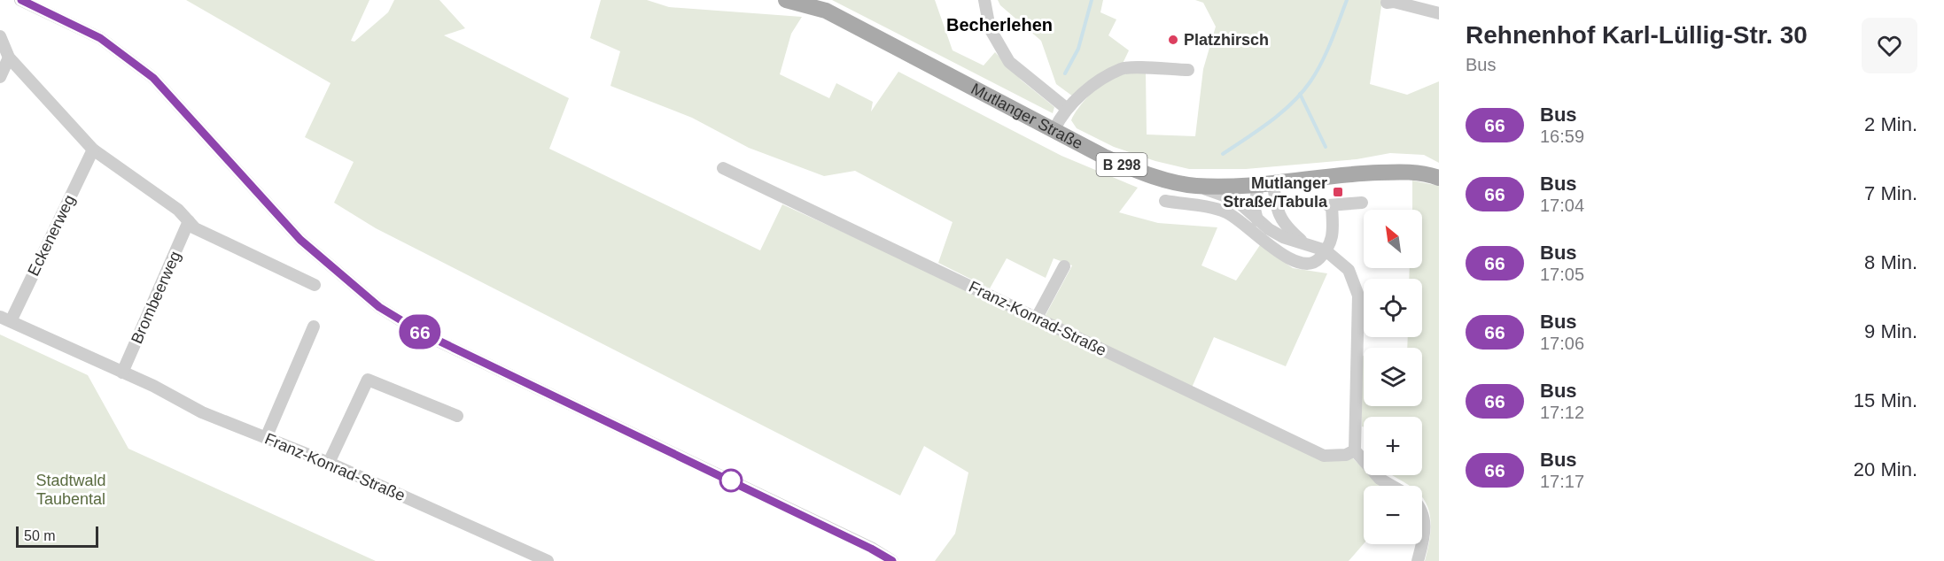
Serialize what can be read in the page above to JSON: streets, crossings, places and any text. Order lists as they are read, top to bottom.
{
  "streets": {
    "main road": ["Mutlanger Straße", "B 298"],
    "street": ["Eckenerweg", "Brombeerweg", "Franz-Konrad-Straße"]
  },
  "crossings": [
    ["Eckenerweg", "Franz-Konrad-Straße"],
    ["Brombeerweg", "Franz-Konrad-Straße"]
  ],
  "districts": ["Becherlehen"],
  "parks": ["Stadtwald Taubental"],
  "places": {
    "other": ["Platzhirsch"],
    "transit": ["Mutlanger Straße/Tabula"]
  },
  "lines": ["bus line 66"],
  "scale_bar": "50 m",
  "north": "top left",
  "page": {
    "on_map": "66",
    "heading": ["Rehnenhof Karl-Lüllig-Str. 30", "Bus"],
    "list": [
      {
        "mark": "66",
        "name": "Bus",
        "note": "16:59",
        "value": "2 Min."
      },
      {
        "mark": "66",
        "name": "Bus",
        "note": "17:04",
        "value": "7 Min."
      },
      {
        "mark": "66",
        "name": "Bus",
        "note": "17:05",
        "value": "8 Min."
      },
      {
        "mark": "66",
        "name": "Bus",
        "note": "17:06",
        "value": "9 Min."
      },
      {
        "mark": "66",
        "name": "Bus",
        "note": "17:12",
        "value": "15 Min."
      },
      {
        "mark": "66",
        "name": "Bus",
        "note": "17:17",
        "value": "20 Min."
      }
    ],
    "map_buttons": ["+", "−"],
    "scale": "50 m"
  }
}
